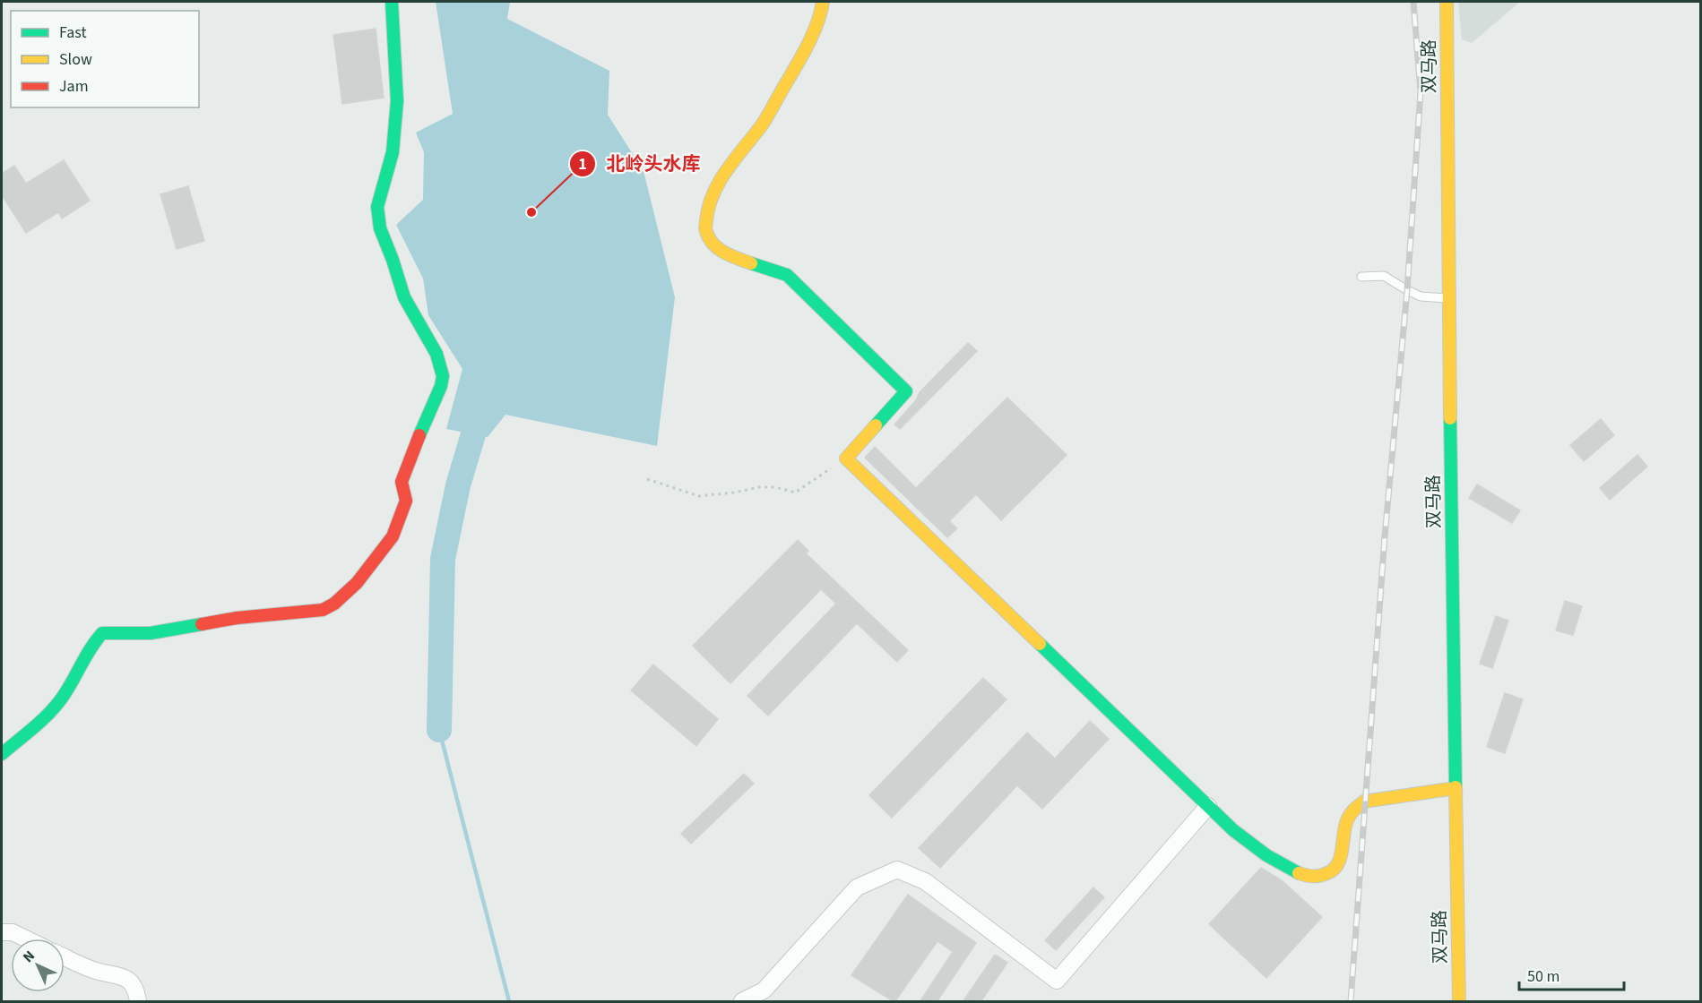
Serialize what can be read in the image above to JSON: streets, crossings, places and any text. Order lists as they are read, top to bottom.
{
  "streets": {
    "street": ["双马路"]
  },
  "places": ["北岭头水库"],
  "legend": ["Fast", "Slow", "Jam"],
  "scale_bar": "50 m",
  "north": "top left"
}
